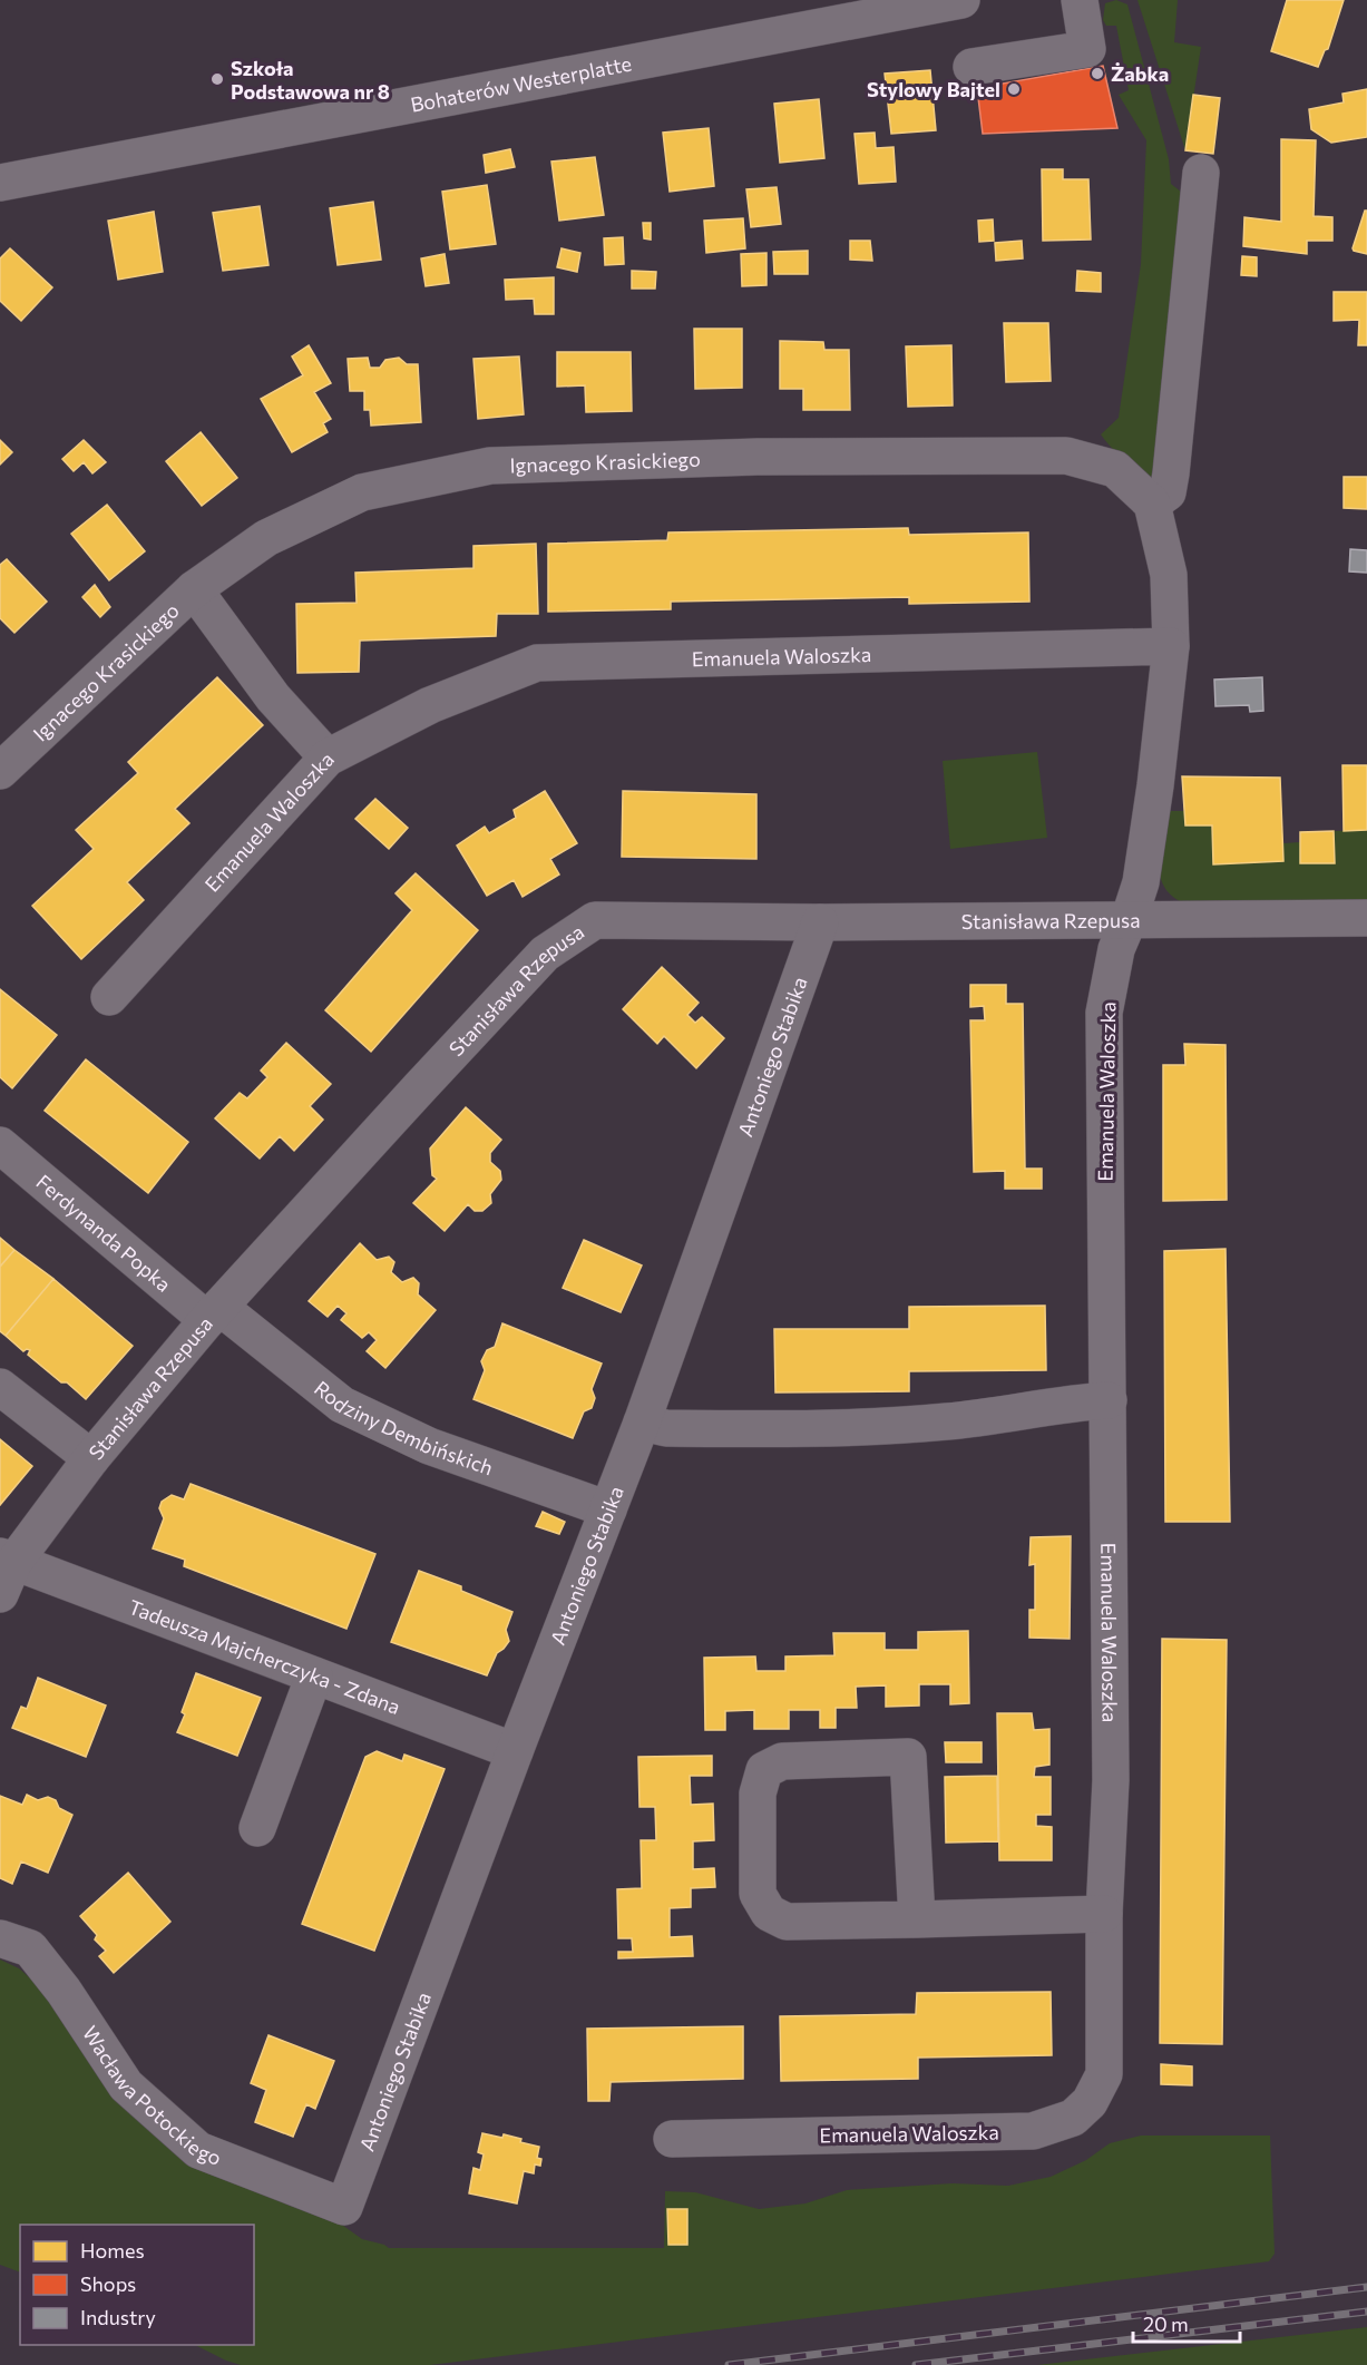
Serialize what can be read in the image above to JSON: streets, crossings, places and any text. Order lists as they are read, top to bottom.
{
  "streets": {
    "street": [
      "Bohaterów Westerplatte",
      "Ignacego Krasickiego",
      "Emanuela Waloszka",
      "Stanisława Rzepusa",
      "Antoniego Stabika",
      "Ferdynanda Popka",
      "Rodziny Dembińskich",
      "Tadeusza Majcherczyka - Zdana",
      "Wacława Potockiego"
    ]
  },
  "crossings": [
    ["Emanuela Waloszka", "Stanisława Rzepusa"],
    ["Stanisława Rzepusa", "Antoniego Stabika"],
    ["Stanisława Rzepusa", "Ferdynanda Popka"],
    ["Stanisława Rzepusa", "Rodziny Dembińskich"],
    ["Stanisława Rzepusa", "Tadeusza Majcherczyka - Zdana"],
    ["Antoniego Stabika", "Rodziny Dembińskich"],
    ["Antoniego Stabika", "Tadeusza Majcherczyka - Zdana"],
    ["Antoniego Stabika", "Wacława Potockiego"],
    ["Ferdynanda Popka", "Rodziny Dembińskich"]
  ],
  "places": ["Żabka", "Szkoła Podstawowa nr 8", "Stylowy Bajtel"],
  "legend": ["Homes", "Shops", "Industry"],
  "scale_bar": "20 m"
}
